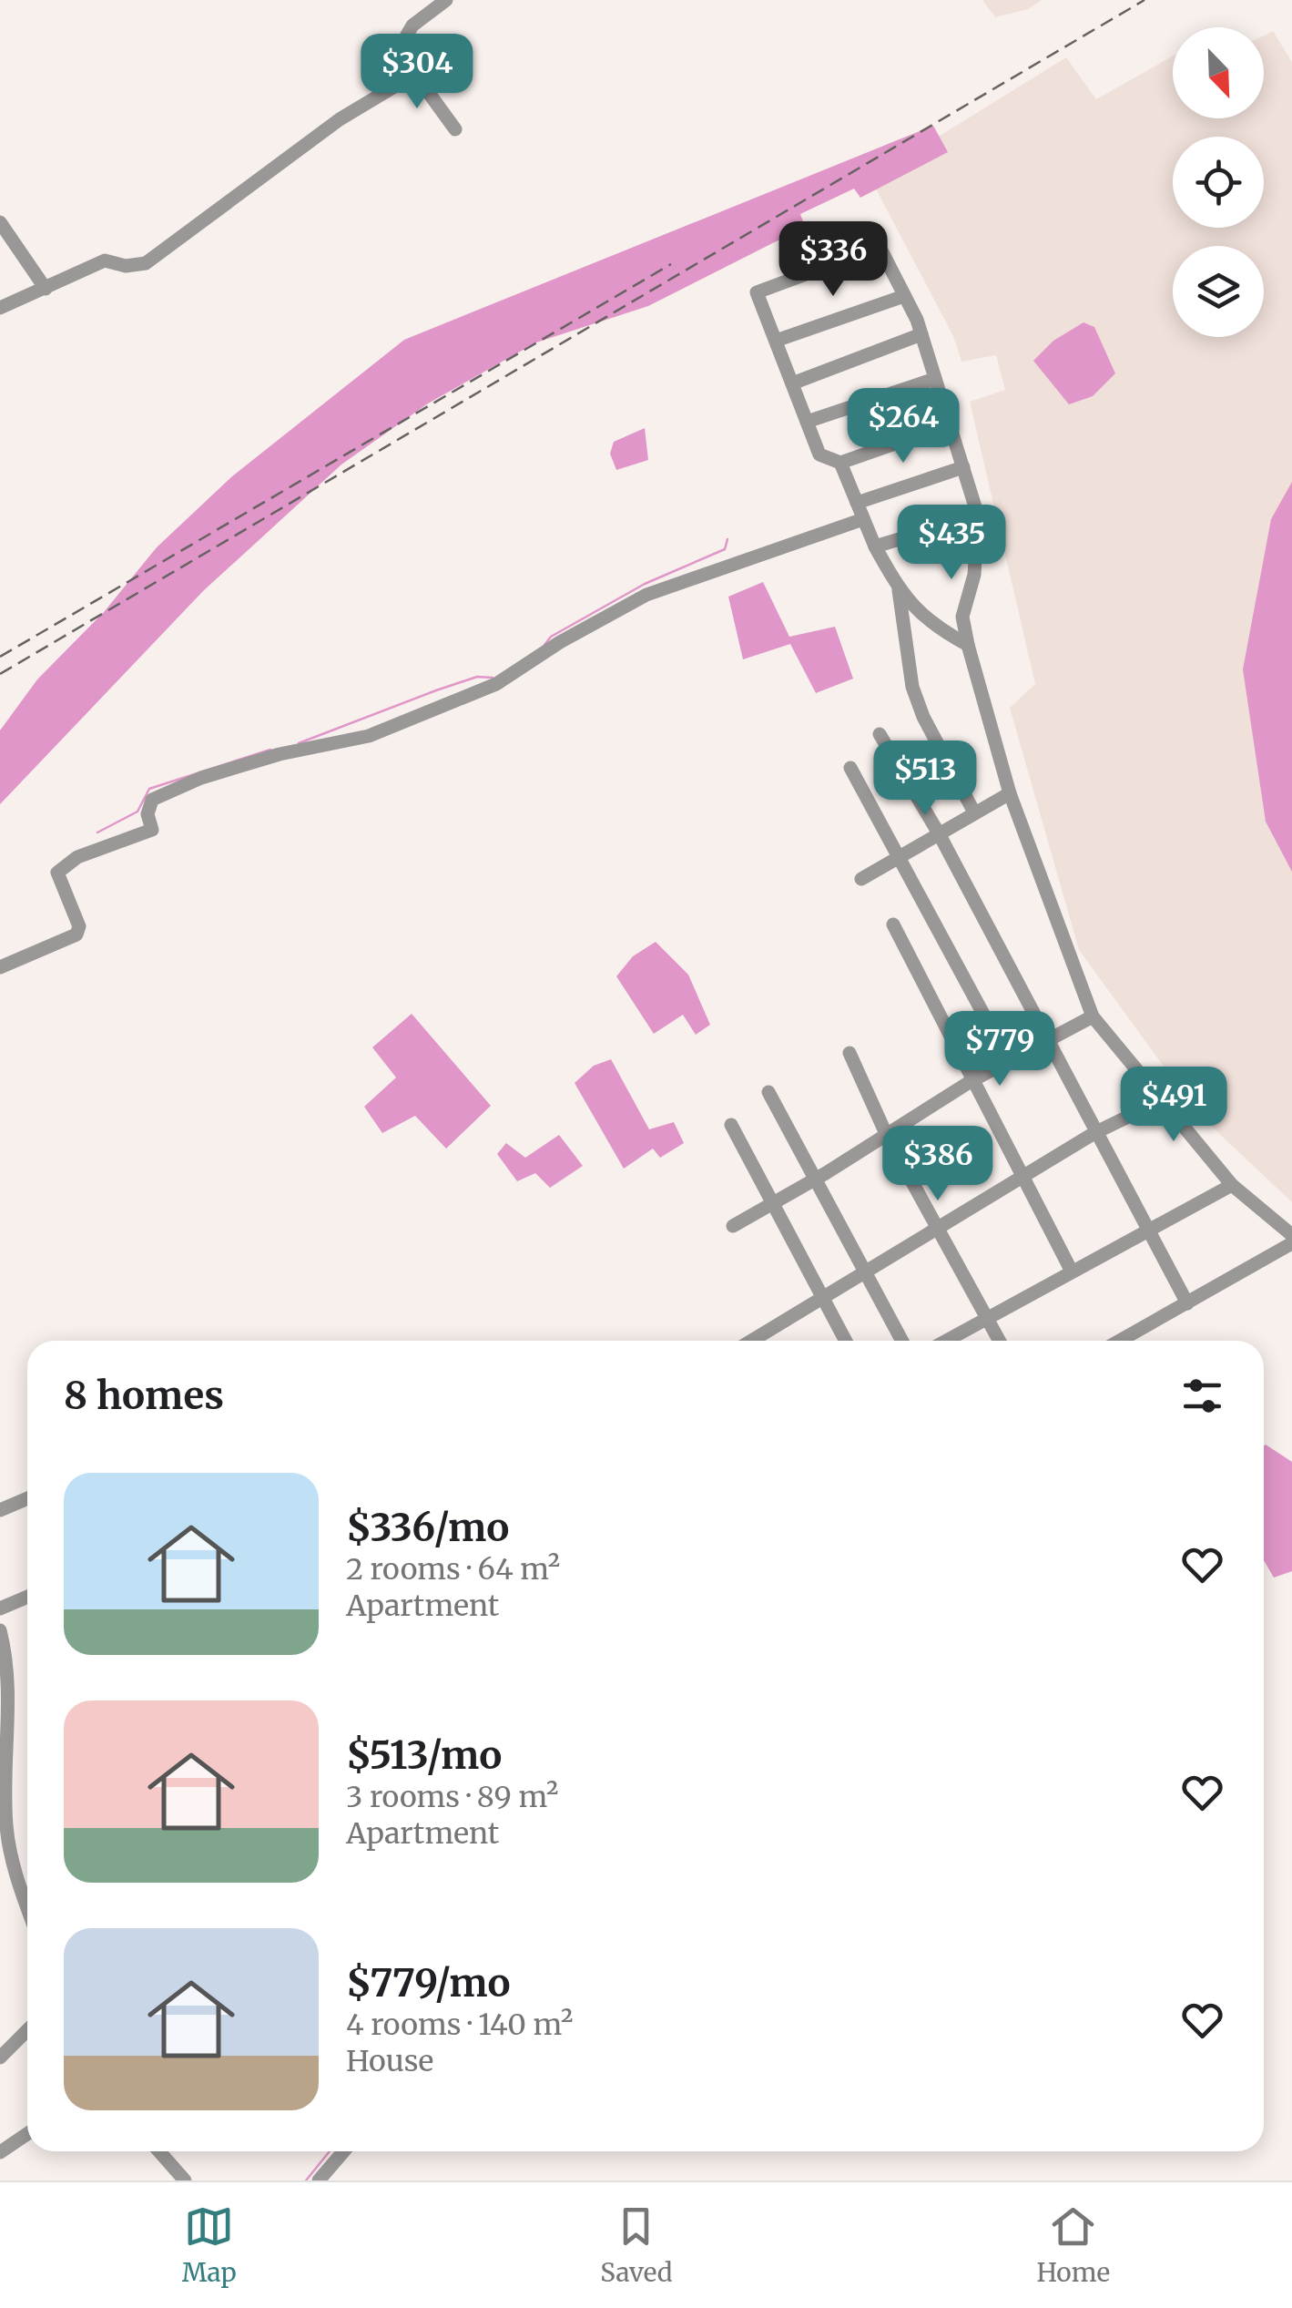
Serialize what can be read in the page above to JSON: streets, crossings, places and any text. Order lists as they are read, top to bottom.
{
  "north": "bottom right",
  "page": {
    "price": [
      "$304",
      "$336",
      "$264",
      "$435",
      "$513",
      "$779",
      "$491",
      "$386"
    ],
    "heading": "8 homes",
    "list": [
      {
        "name": "$336/mo",
        "note": "2 rooms · 64 m² · Apartment"
      },
      {
        "name": "$513/mo",
        "note": "3 rooms · 89 m² · Apartment"
      },
      {
        "name": "$779/mo",
        "note": "4 rooms · 140 m² · House"
      }
    ],
    "tabs": ["Map", "Saved", "Home"]
  }
}
